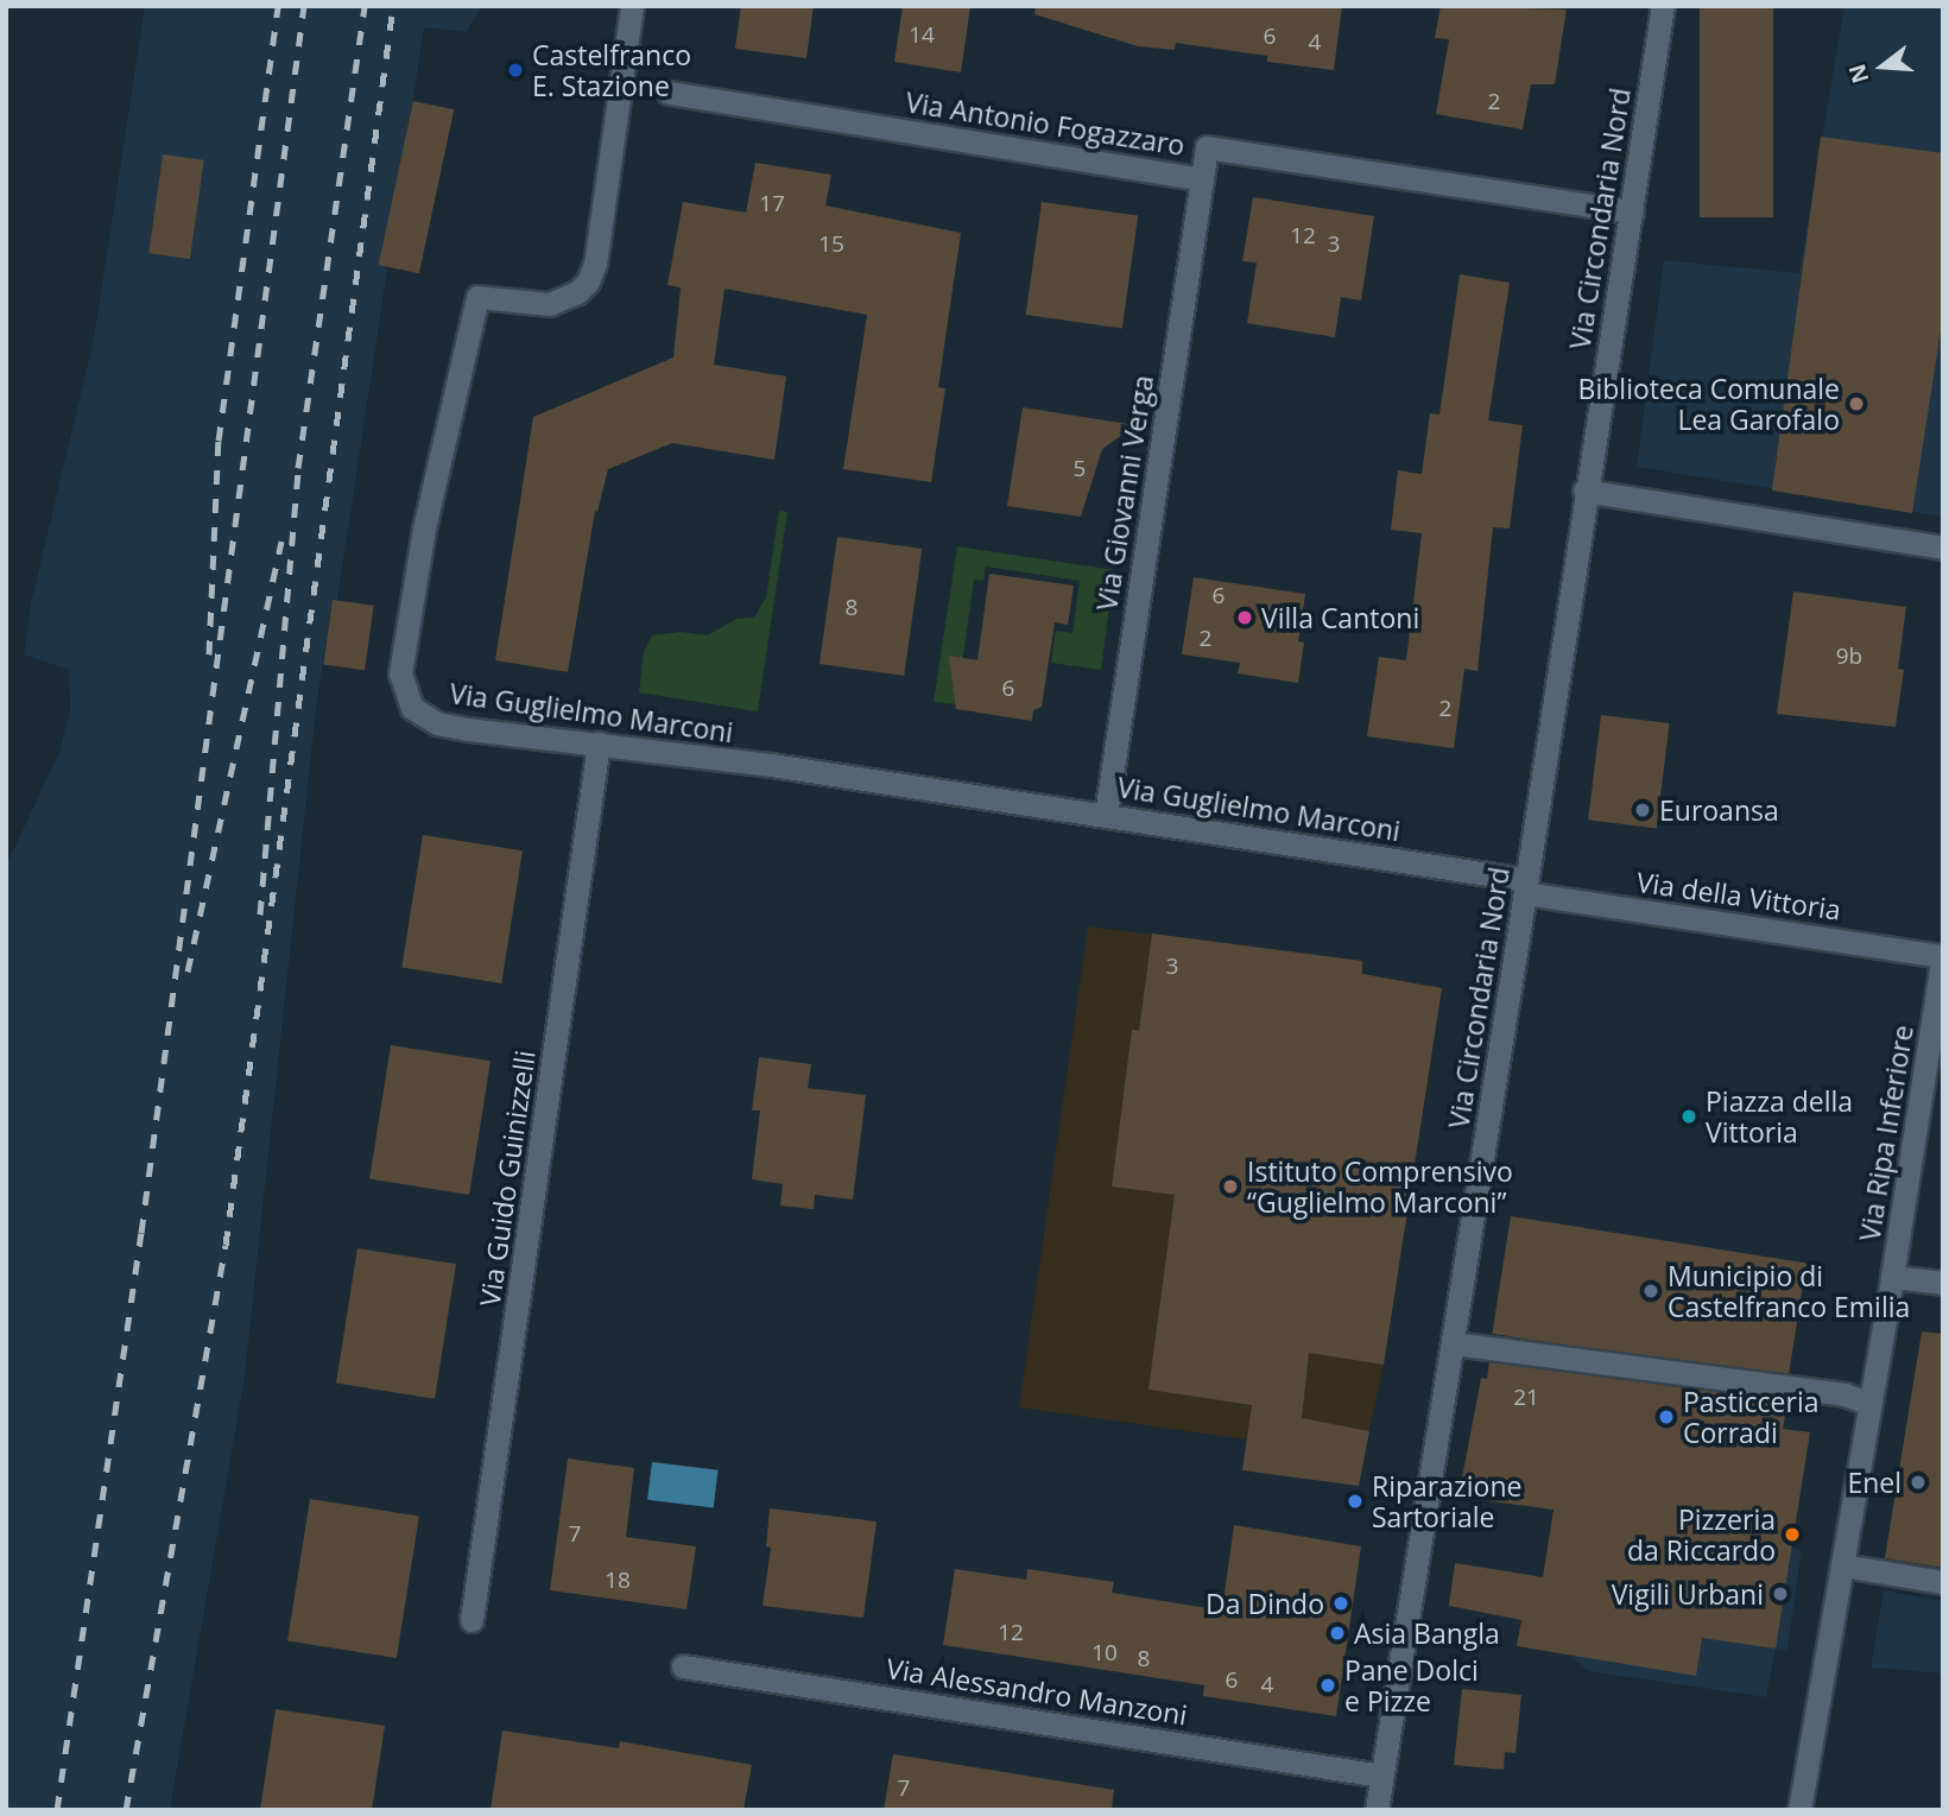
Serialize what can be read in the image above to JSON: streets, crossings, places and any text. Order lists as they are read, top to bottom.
{
  "streets": {
    "street": [
      "Via Antonio Fogazzaro",
      "Via Circondaria Nord",
      "Via Giovanni Verga",
      "Via Guglielmo Marconi",
      "Via della Vittoria",
      "Via Ripa Inferiore",
      "Via Guido Guinizzelli",
      "Via Alessandro Manzoni"
    ]
  },
  "crossings": [
    ["Via Antonio Fogazzaro", "Via Circondaria Nord"],
    ["Via Antonio Fogazzaro", "Via Giovanni Verga"],
    ["Via Circondaria Nord", "Via Guglielmo Marconi"],
    ["Via Circondaria Nord", "Via della Vittoria"],
    ["Via Circondaria Nord", "Via Alessandro Manzoni"],
    ["Via Giovanni Verga", "Via Guglielmo Marconi"],
    ["Via Guglielmo Marconi", "Via della Vittoria"],
    ["Via Guglielmo Marconi", "Via Guido Guinizzelli"],
    ["Via della Vittoria", "Via Ripa Inferiore"]
  ],
  "places": [
    "Castelfranco E. Stazione",
    "Biblioteca Comunale Lea Garofalo",
    "Villa Cantoni",
    "Euroansa",
    "Piazza della Vittoria",
    "Istituto Comprensivo “Guglielmo Marconi”",
    "Municipio di Castelfranco Emilia",
    "Pasticceria Corradi",
    "Enel",
    "Riparazione Sartoriale",
    "Pizzeria da Riccardo",
    "Vigili Urbani",
    "Da Dindo",
    "Asia Bangla",
    "Pane Dolci e Pizze"
  ],
  "house_numbers": [
    "14",
    "6",
    "4",
    "2",
    "17",
    "12",
    "15",
    "3",
    "5",
    "6",
    "8",
    "2",
    "9b",
    "6",
    "2",
    "3",
    "21",
    "7",
    "18",
    "12",
    "10",
    "8",
    "6",
    "4",
    "7"
  ],
  "north": "left"
}
